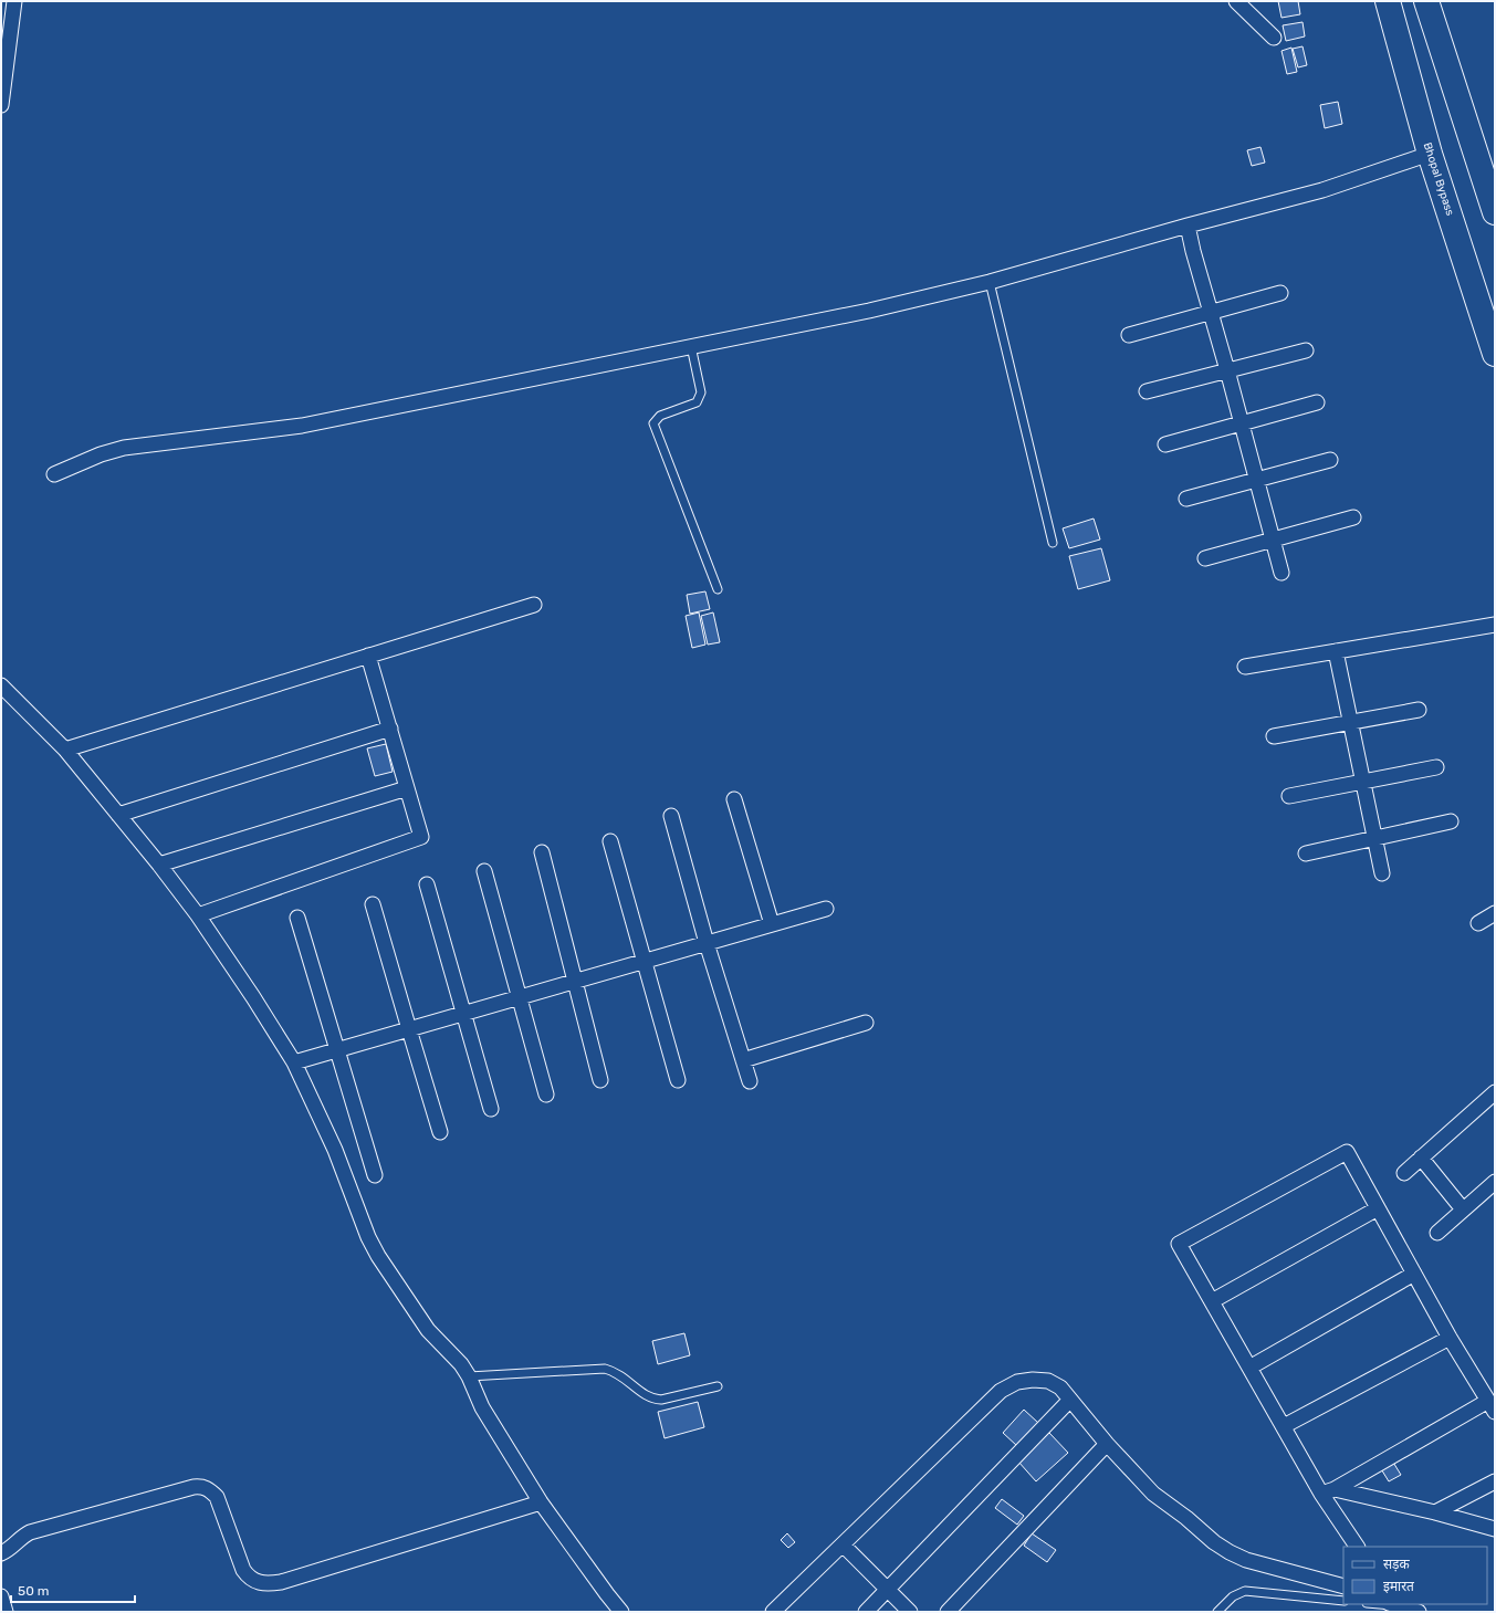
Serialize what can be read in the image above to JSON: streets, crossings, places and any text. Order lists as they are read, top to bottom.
{
  "streets": {
    "highway": ["Bhopal Bypass"]
  },
  "legend": ["सड़क", "इमारत"],
  "scale_bar": "50 m"
}
